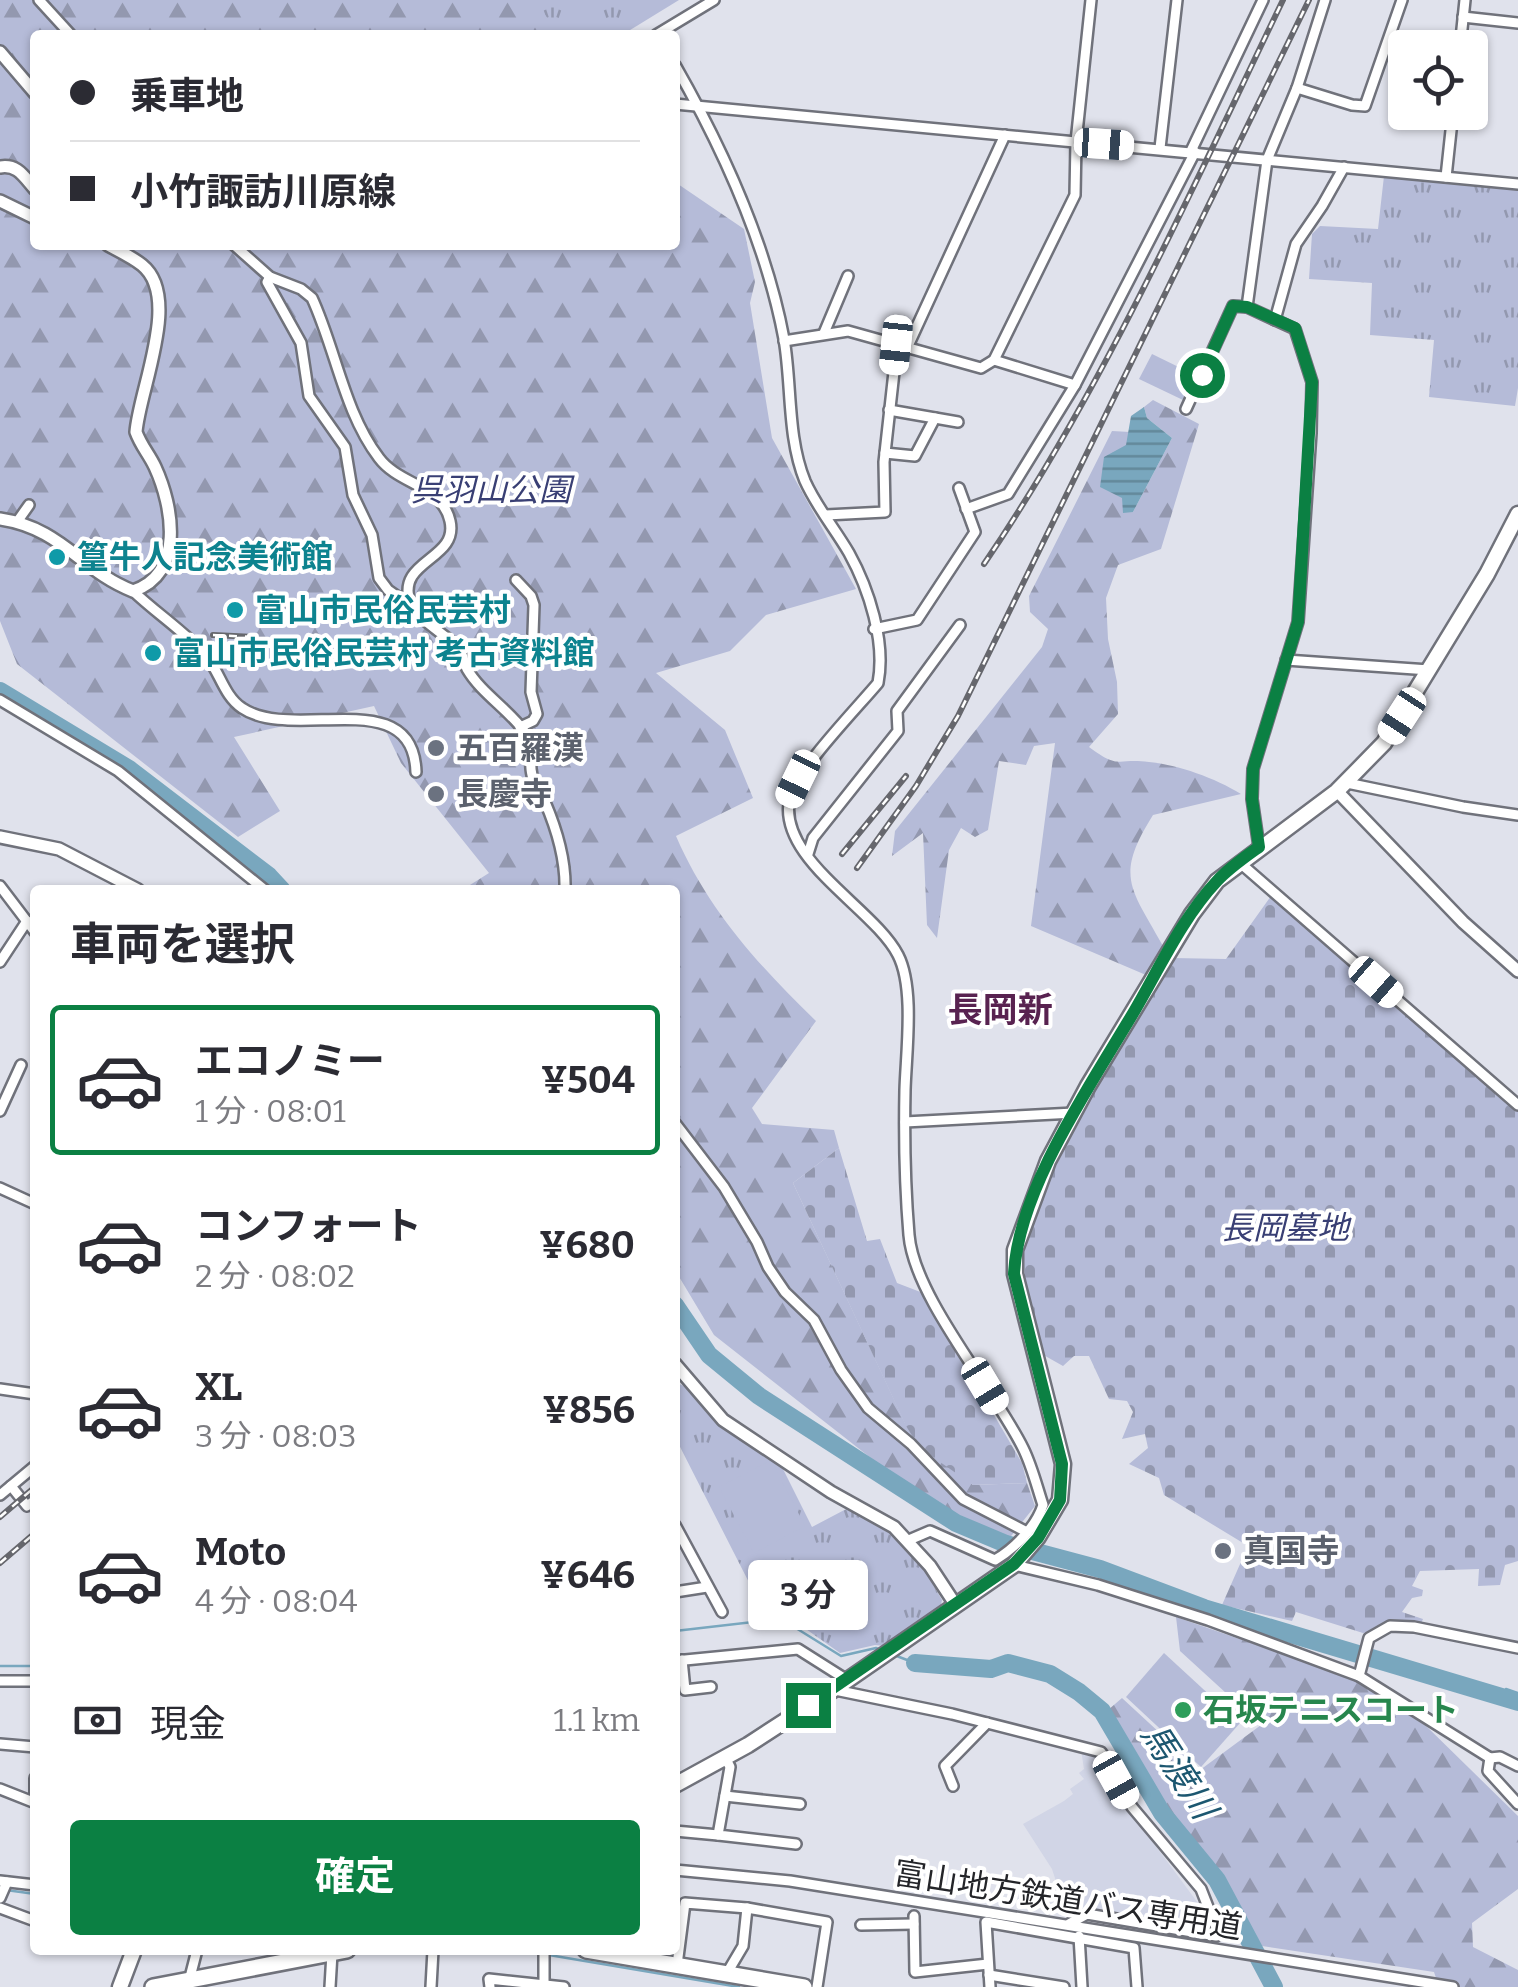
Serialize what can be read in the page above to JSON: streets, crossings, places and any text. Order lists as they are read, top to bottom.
{
  "streets": {
    "street": ["富山地方鉄道バス専用道"]
  },
  "districts": ["長岡新"],
  "water": ["馬渡川"],
  "parks": ["呉羽山公園", "長岡墓地"],
  "places": [
    "篁牛人記念美術館",
    "富山市民俗民芸村",
    "富山市民俗民芸村 考古資料館",
    "五百羅漢",
    "長慶寺",
    "真国寺",
    "石坂テニスコート"
  ],
  "page": {
    "banner": ["乗車地", "小竹諏訪川原線"],
    "heading": "車両を選択",
    "list": [
      {
        "name": "エコノミー",
        "note": "1 分 · 08:01",
        "value": "¥504"
      },
      {
        "name": "コンフォート",
        "note": "2 分 · 08:02",
        "value": "¥680"
      },
      {
        "name": "XL",
        "note": "3 分 · 08:03",
        "value": "¥856"
      },
      {
        "name": "Moto",
        "note": "4 分 · 08:04",
        "value": "¥646"
      }
    ],
    "bubble": "3 分",
    "pay": ["現金", "1.1 km"],
    "buttons": "確定"
  }
}
